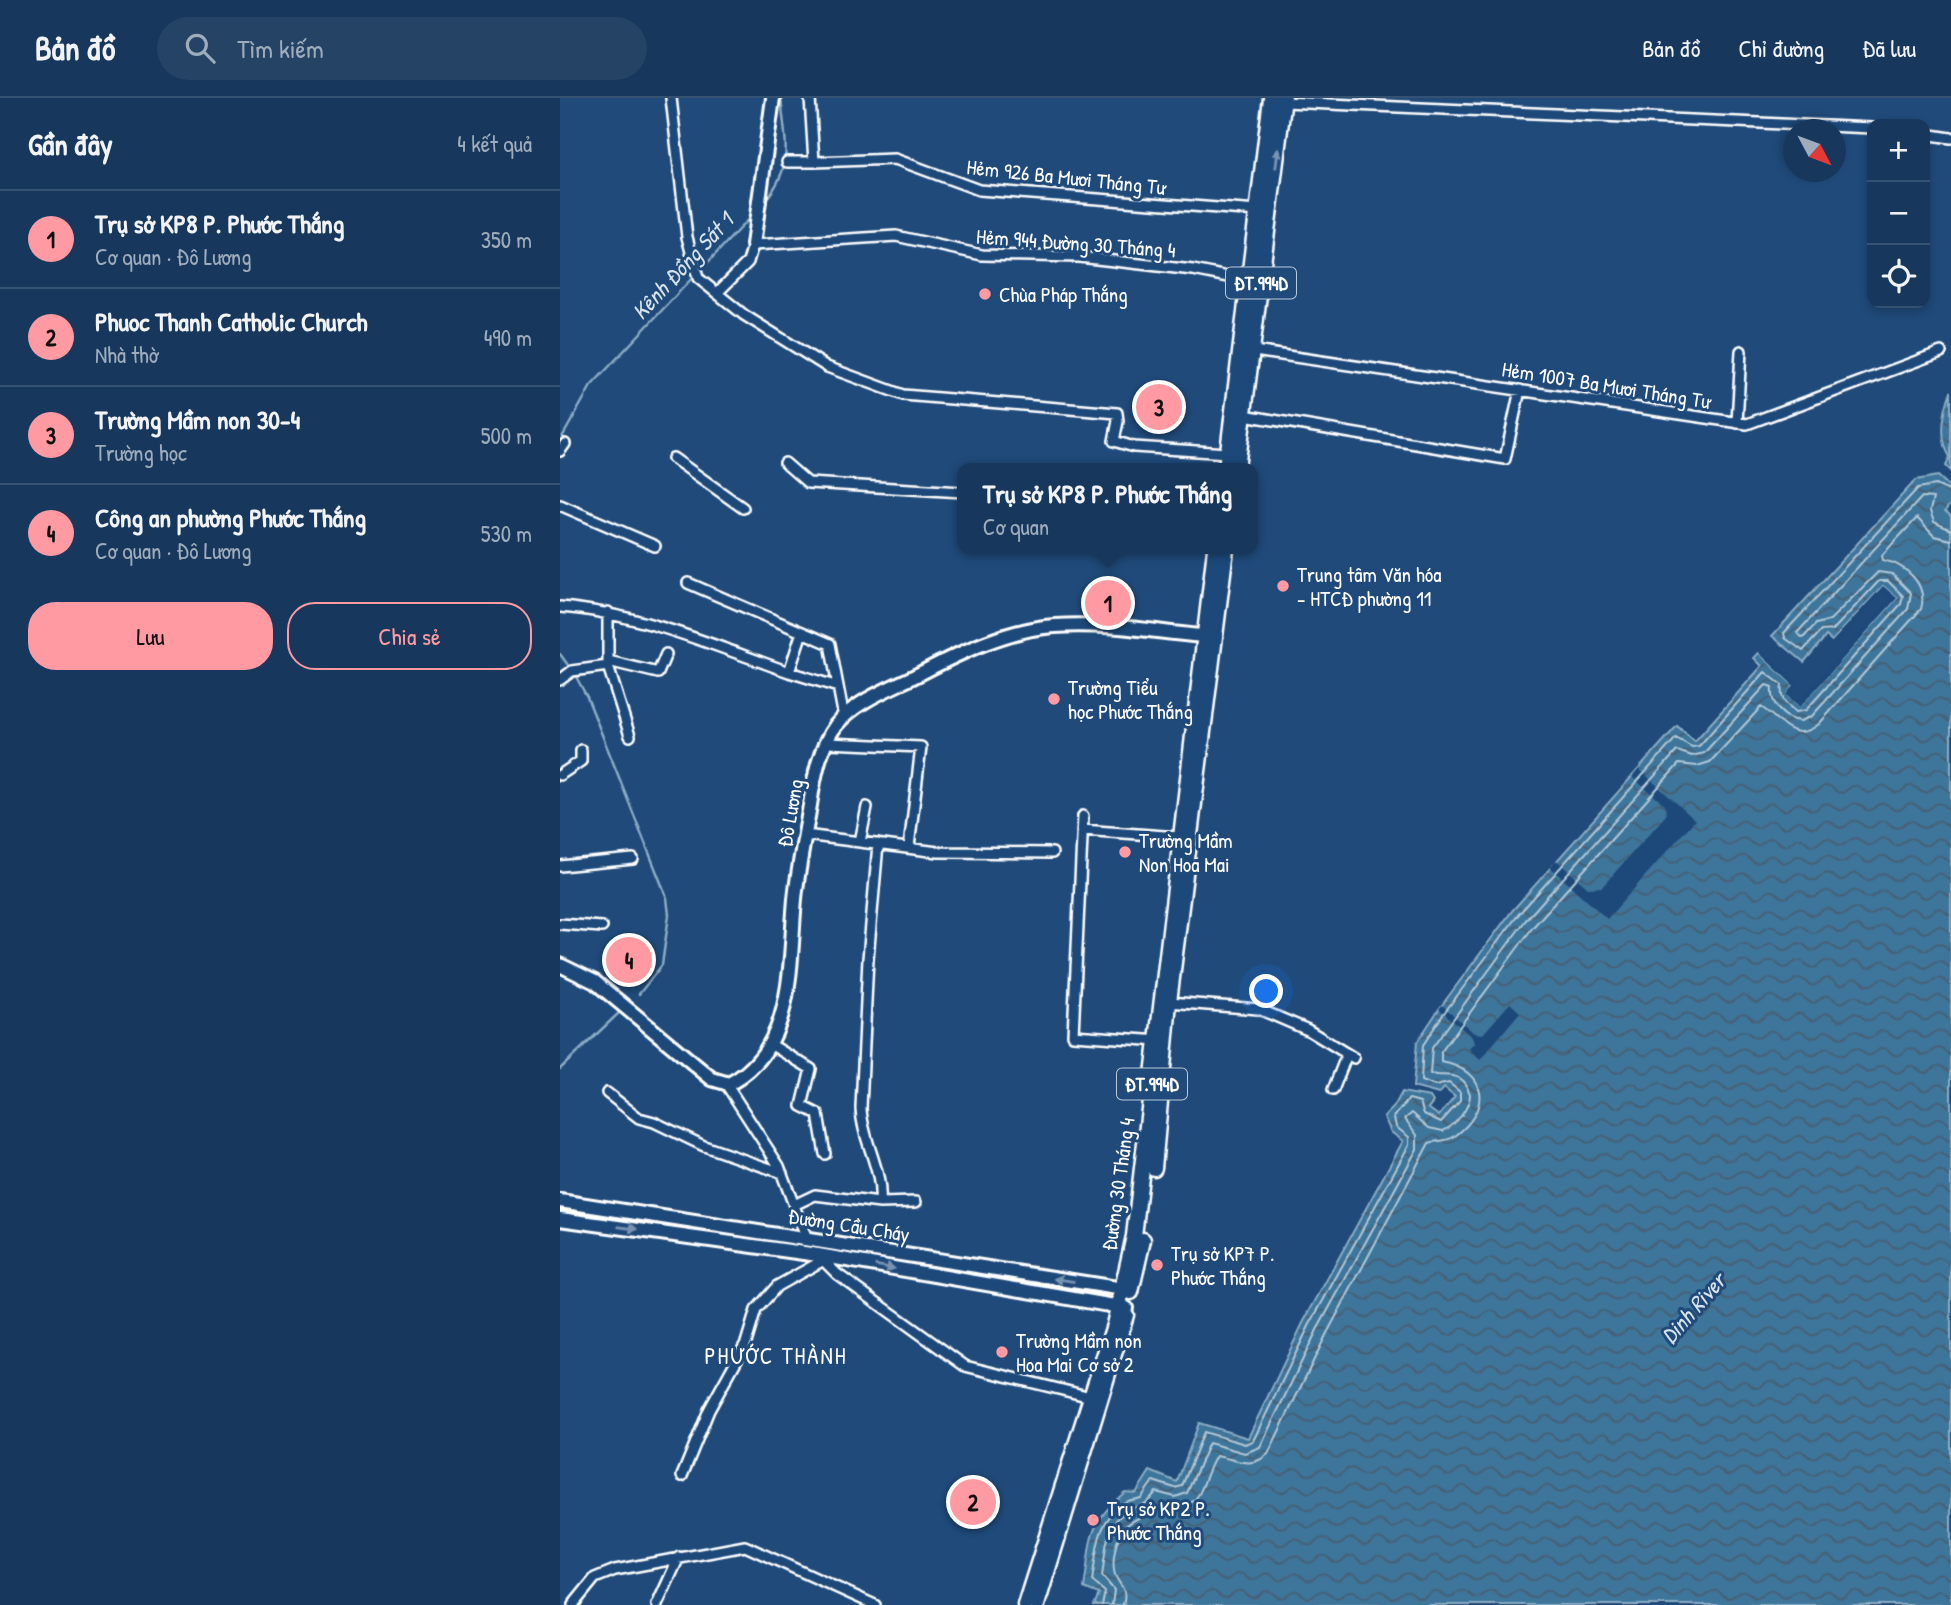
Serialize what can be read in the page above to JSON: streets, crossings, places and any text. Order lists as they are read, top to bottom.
{
  "streets": {
    "main road": [
      "ĐT.994D",
      "Đô Lương",
      "Đường 30 Tháng 4",
      "Đường Cầu Cháy"
    ],
    "street": ["Hẻm 926 Ba Mươi Tháng Tư", "Hẻm 944 Đường 30 Tháng 4", "Hẻm 1007 Ba Mươi Tháng Tư"]
  },
  "crossings": [
    ["Hẻm 926 Ba Mươi Tháng Tư", "ĐT.994D"],
    ["Hẻm 944 Đường 30 Tháng 4", "ĐT.994D"],
    ["ĐT.994D", "Hẻm 1007 Ba Mươi Tháng Tư"],
    ["Đô Lương", "Đường 30 Tháng 4"],
    ["Đường 30 Tháng 4", "Đường Cầu Cháy"]
  ],
  "districts": ["PHƯỚC THÀNH"],
  "water": ["Kênh Đồng Sát 1", "Dinh River"],
  "places": [
    "Chùa Pháp Thắng",
    "Trung tâm Văn hóa - HTCĐ phường 11",
    "Trường Tiểu học Phước Thắng",
    "Trường Mầm Non Hoa Mai",
    "Trụ sở KP7 P. Phước Thắng",
    "Trường Mầm non Hoa Mai Cơ sở 2",
    "Trụ sở KP2 P. Phước Thắng"
  ],
  "north": "bottom right",
  "page": {
    "header": "Bản đồ",
    "search": "Tìm kiếm",
    "nav": ["Bản đồ", "Chỉ đường", "Đã lưu"],
    "heading": ["Gần đây", "4 kết quả"],
    "map_buttons": ["+", "−"],
    "list": [
      {
        "mark": "1",
        "name": "Trụ sở KP8 P. Phước Thắng",
        "note": "Cơ quan · Đô Lương",
        "value": "350 m"
      },
      {
        "mark": "2",
        "name": "Phuoc Thanh Catholic Church",
        "note": "Nhà thờ",
        "value": "490 m"
      },
      {
        "mark": "3",
        "name": "Trường Mầm non 30-4",
        "note": "Trường học",
        "value": "500 m"
      },
      {
        "mark": "4",
        "name": "Công an phường Phước Thắng",
        "note": "Cơ quan · Đô Lương",
        "value": "530 m"
      }
    ],
    "pins": [
      "3",
      "1",
      "4",
      "2"
    ],
    "popup": ["Trụ sở KP8 P. Phước Thắng", "Cơ quan"],
    "buttons": ["Lưu", "Chia sẻ"]
  }
}
